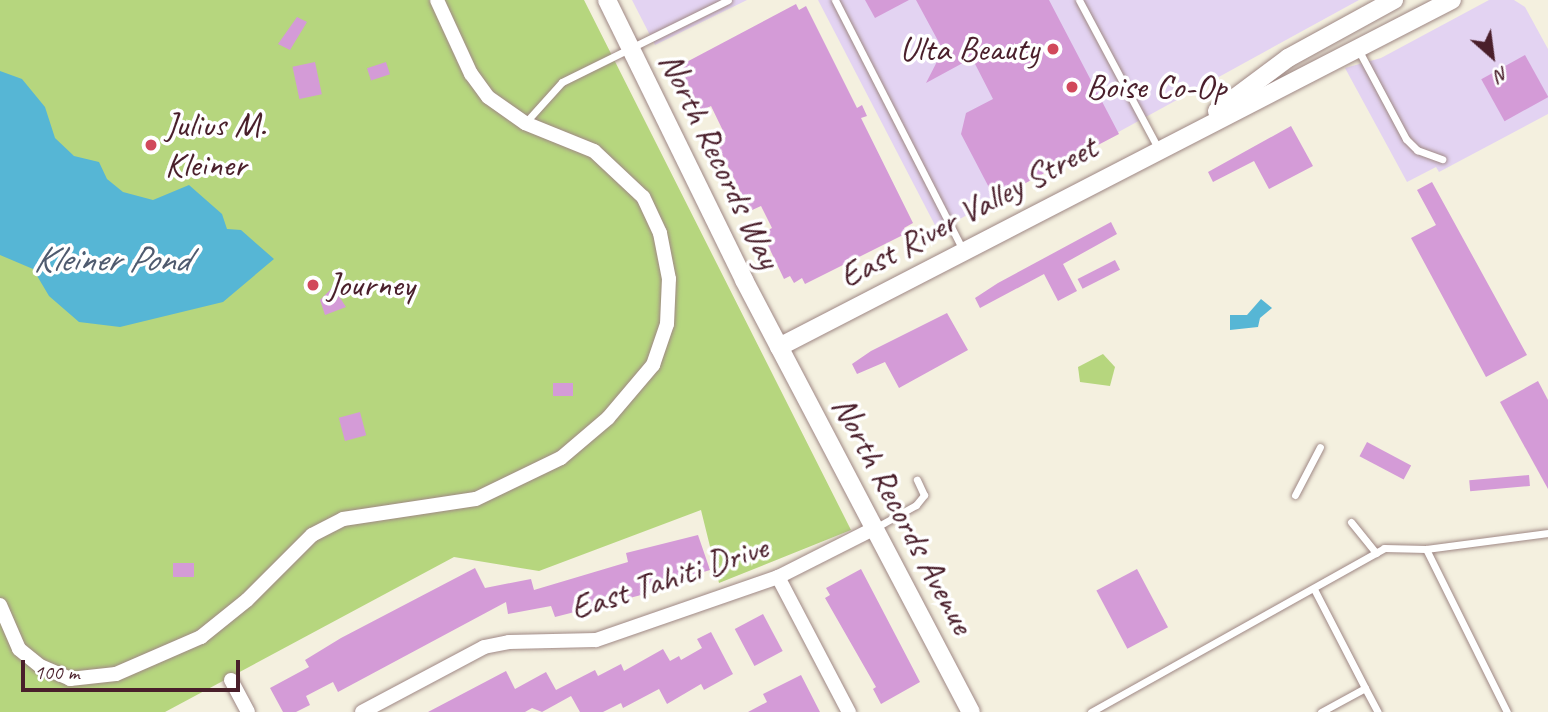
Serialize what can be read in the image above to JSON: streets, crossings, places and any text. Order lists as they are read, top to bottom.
{
  "streets": {
    "street": [
      "North Records Way",
      "East River Valley Street",
      "North Records Avenue",
      "East Tahiti Drive"
    ]
  },
  "crossings": [
    ["North Records Way", "East River Valley Street"],
    ["North Records Way", "North Records Avenue"],
    ["East River Valley Street", "North Records Avenue"],
    ["North Records Avenue", "East Tahiti Drive"]
  ],
  "water": ["Kleiner Pond"],
  "places": [
    "Ulta Beauty",
    "Boise Co-Op",
    "Julius M. Kleiner",
    "Journey"
  ],
  "scale_bar": "100 m",
  "north": "bottom right"
}
